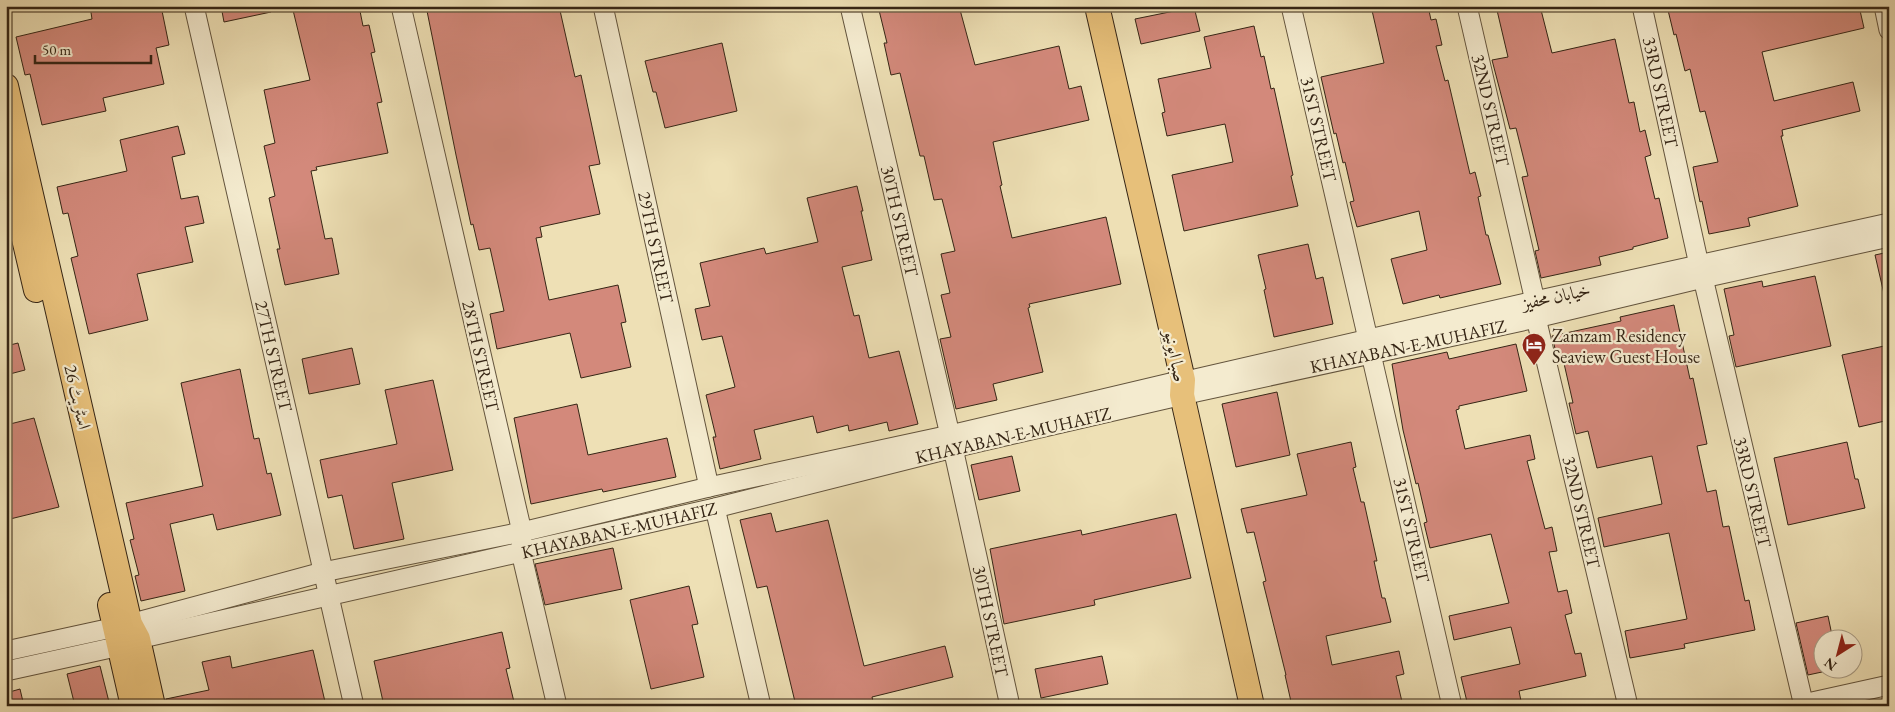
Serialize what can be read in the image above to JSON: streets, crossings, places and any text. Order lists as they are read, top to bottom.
{
  "streets": {
    "main road": ["صبا ایونیو", "اسٹریٹ 26"],
    "street": [
      "33RD STREET",
      "32ND STREET",
      "31ST STREET",
      "30TH STREET",
      "29TH STREET",
      "KHAYABAN-E-MUHAFIZ",
      "27TH STREET",
      "28TH STREET"
    ]
  },
  "crossings": [
    ["33RD STREET", "KHAYABAN-E-MUHAFIZ"],
    ["32ND STREET", "KHAYABAN-E-MUHAFIZ"],
    ["31ST STREET", "KHAYABAN-E-MUHAFIZ"],
    ["30TH STREET", "KHAYABAN-E-MUHAFIZ"],
    ["29TH STREET", "KHAYABAN-E-MUHAFIZ"],
    ["KHAYABAN-E-MUHAFIZ", "27TH STREET"],
    ["KHAYABAN-E-MUHAFIZ", "28TH STREET"],
    ["KHAYABAN-E-MUHAFIZ", "صبا ایونیو"],
    ["KHAYABAN-E-MUHAFIZ", "اسٹریٹ 26"]
  ],
  "places": {
    "hotel": ["Zamzam Residency Seaview Guest House"]
  },
  "scale_bar": "50 m",
  "north": "bottom left"
}
